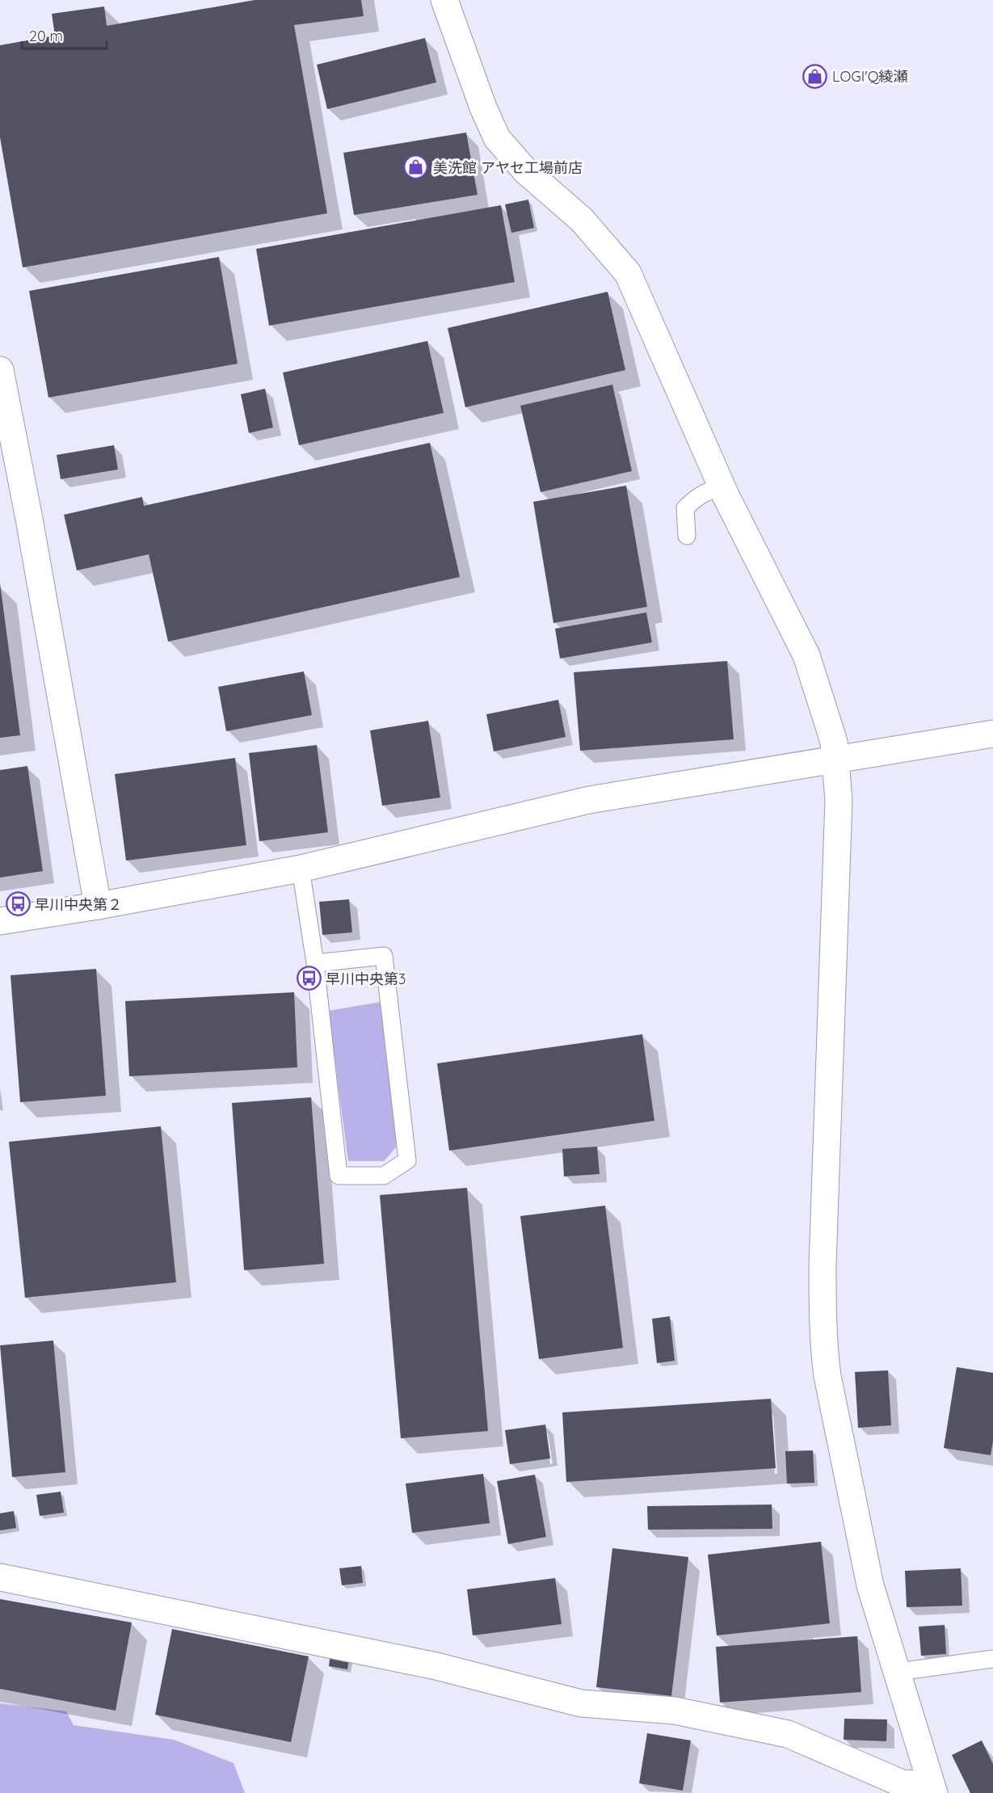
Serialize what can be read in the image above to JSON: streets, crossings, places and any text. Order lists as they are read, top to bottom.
{
  "places": {
    "shop": ["LOGI'Q綾瀬", "美洗館 アヤセ工場前店"],
    "bus stop": ["早川中央第２", "早川中央第3"]
  },
  "scale_bar": "20 m"
}
